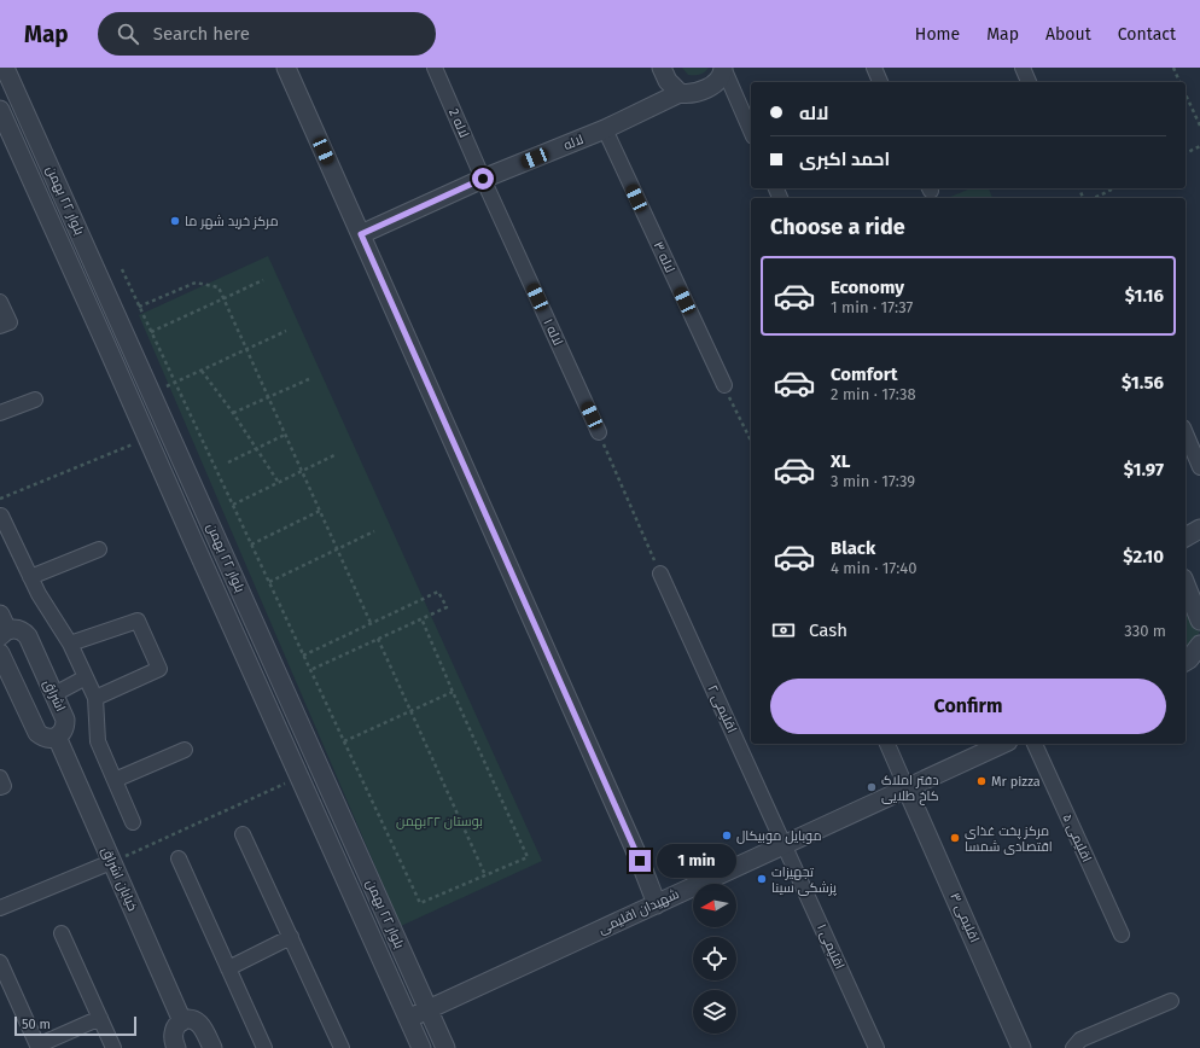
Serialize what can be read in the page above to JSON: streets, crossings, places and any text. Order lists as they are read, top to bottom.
{
  "streets": {
    "street": [
      "لاله 2",
      "لاله",
      "بلوار ۲۲ بهمن",
      "لاله ۳",
      "لاله ۱",
      "اشراق",
      "اقلیمی ۲",
      "اقلیمی ۵",
      "خیابان اشراق",
      "شهیدان اقلیمی",
      "اقلیمی ۳",
      "اقلیمی ۱"
    ]
  },
  "crossings": [
    ["لاله 2", "لاله"],
    ["لاله 2", "لاله ۱"],
    ["لاله", "لاله ۳"],
    ["لاله", "لاله ۱"],
    ["بلوار ۲۲ بهمن", "شهیدان اقلیمی"],
    ["اشراق", "خیابان اشراق"],
    ["اقلیمی ۲", "شهیدان اقلیمی"],
    ["اقلیمی ۲", "اقلیمی ۱"],
    ["شهیدان اقلیمی", "اقلیمی ۳"],
    ["شهیدان اقلیمی", "اقلیمی ۱"]
  ],
  "parks": ["بوستان ۲۲بهمن"],
  "places": [
    "مرکز خرید شهر ما",
    "Mr pizza",
    "دفتر املاک کاخ طلایی",
    "موبایل موبیکال",
    "مرکز پخت غذای اقتصادی شمسا",
    "تجهیزات پزشکی سینا"
  ],
  "scale_bar": "50 m",
  "north": "left",
  "page": {
    "header": "Map",
    "search": "Search here",
    "nav": [
      "Home",
      "Map",
      "About",
      "Contact"
    ],
    "banner": ["لاله", "احمد اکبری"],
    "heading": "Choose a ride",
    "list": [
      {
        "name": "Economy",
        "note": "1 min · 17:37",
        "value": "$1.16"
      },
      {
        "name": "Comfort",
        "note": "2 min · 17:38",
        "value": "$1.56"
      },
      {
        "name": "XL",
        "note": "3 min · 17:39",
        "value": "$1.97"
      },
      {
        "name": "Black",
        "note": "4 min · 17:40",
        "value": "$2.10"
      }
    ],
    "pay": ["Cash", "330 m"],
    "buttons": "Confirm",
    "bubble": "1 min",
    "scale": "50 m"
  }
}
